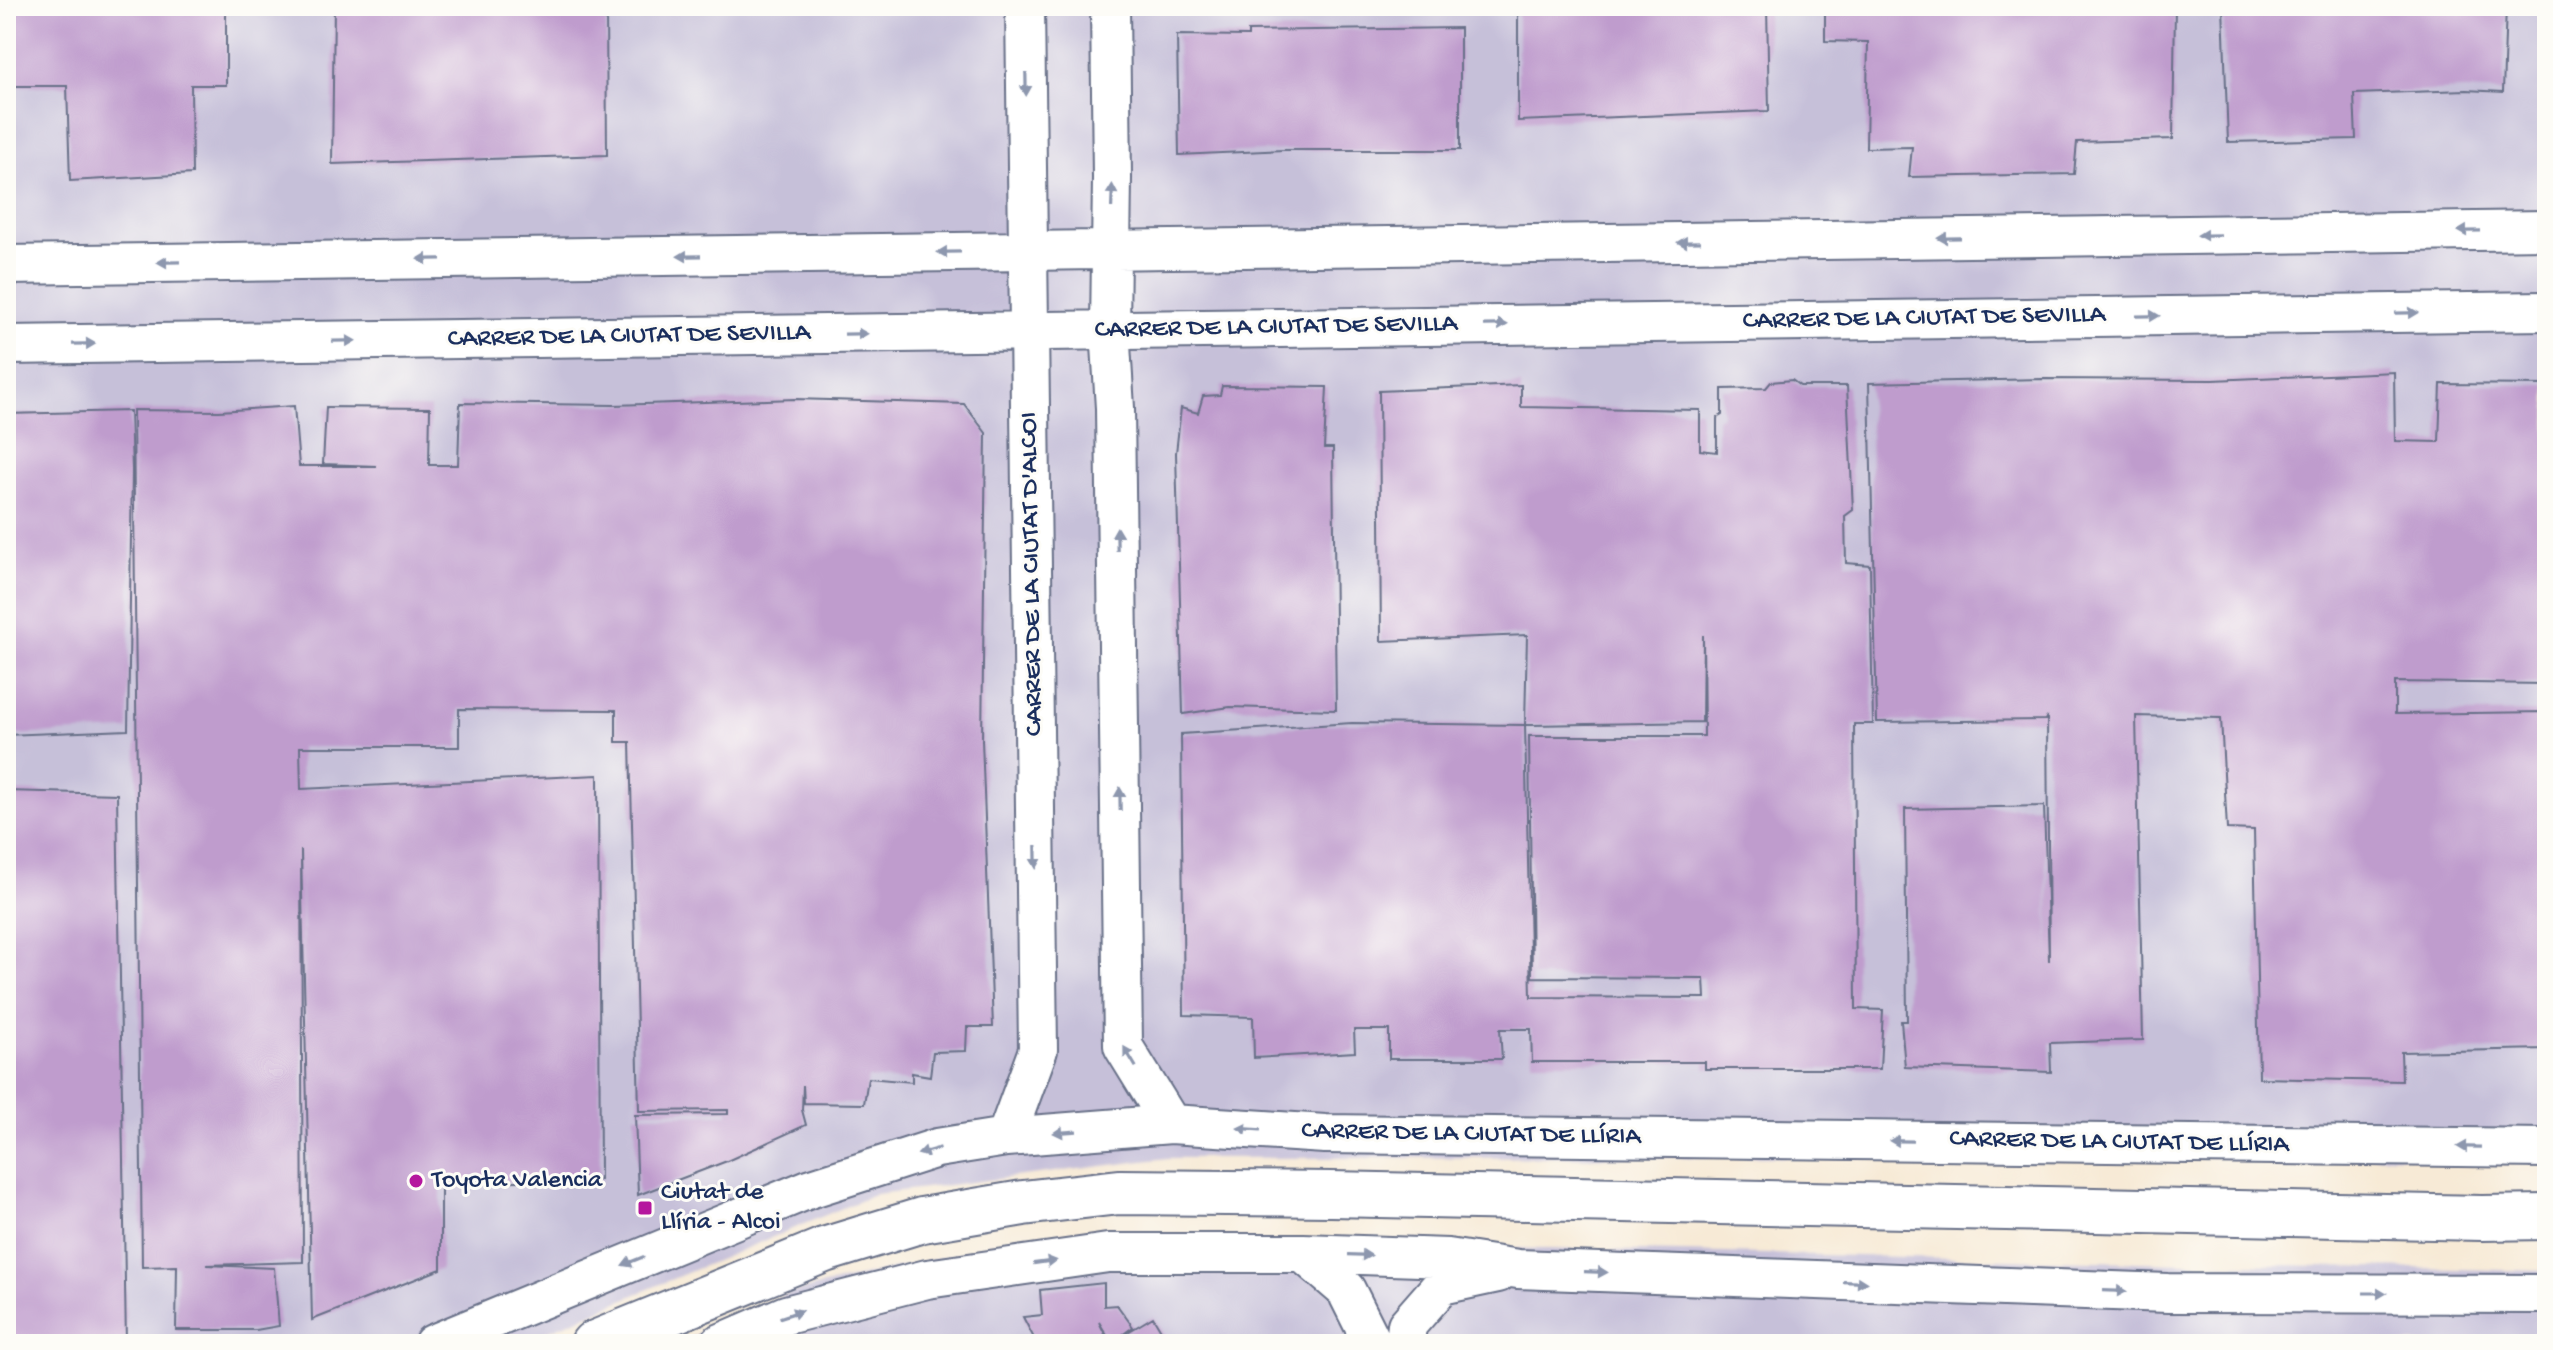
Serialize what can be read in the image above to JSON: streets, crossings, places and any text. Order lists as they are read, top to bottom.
{
  "streets": {
    "street": ["CARRER DE LA CIUTAT DE SEVILLA", "CARRER DE LA CIUTAT D'ALCOI", "CARRER DE LA CIUTAT DE LLÍRIA"]
  },
  "crossings": [
    ["CARRER DE LA CIUTAT DE SEVILLA", "CARRER DE LA CIUTAT D'ALCOI"],
    ["CARRER DE LA CIUTAT D'ALCOI", "CARRER DE LA CIUTAT DE LLÍRIA"]
  ],
  "places": {
    "other": ["Toyota Valencia"],
    "transit": ["Ciutat de Llíria - Alcoi"]
  }
}
